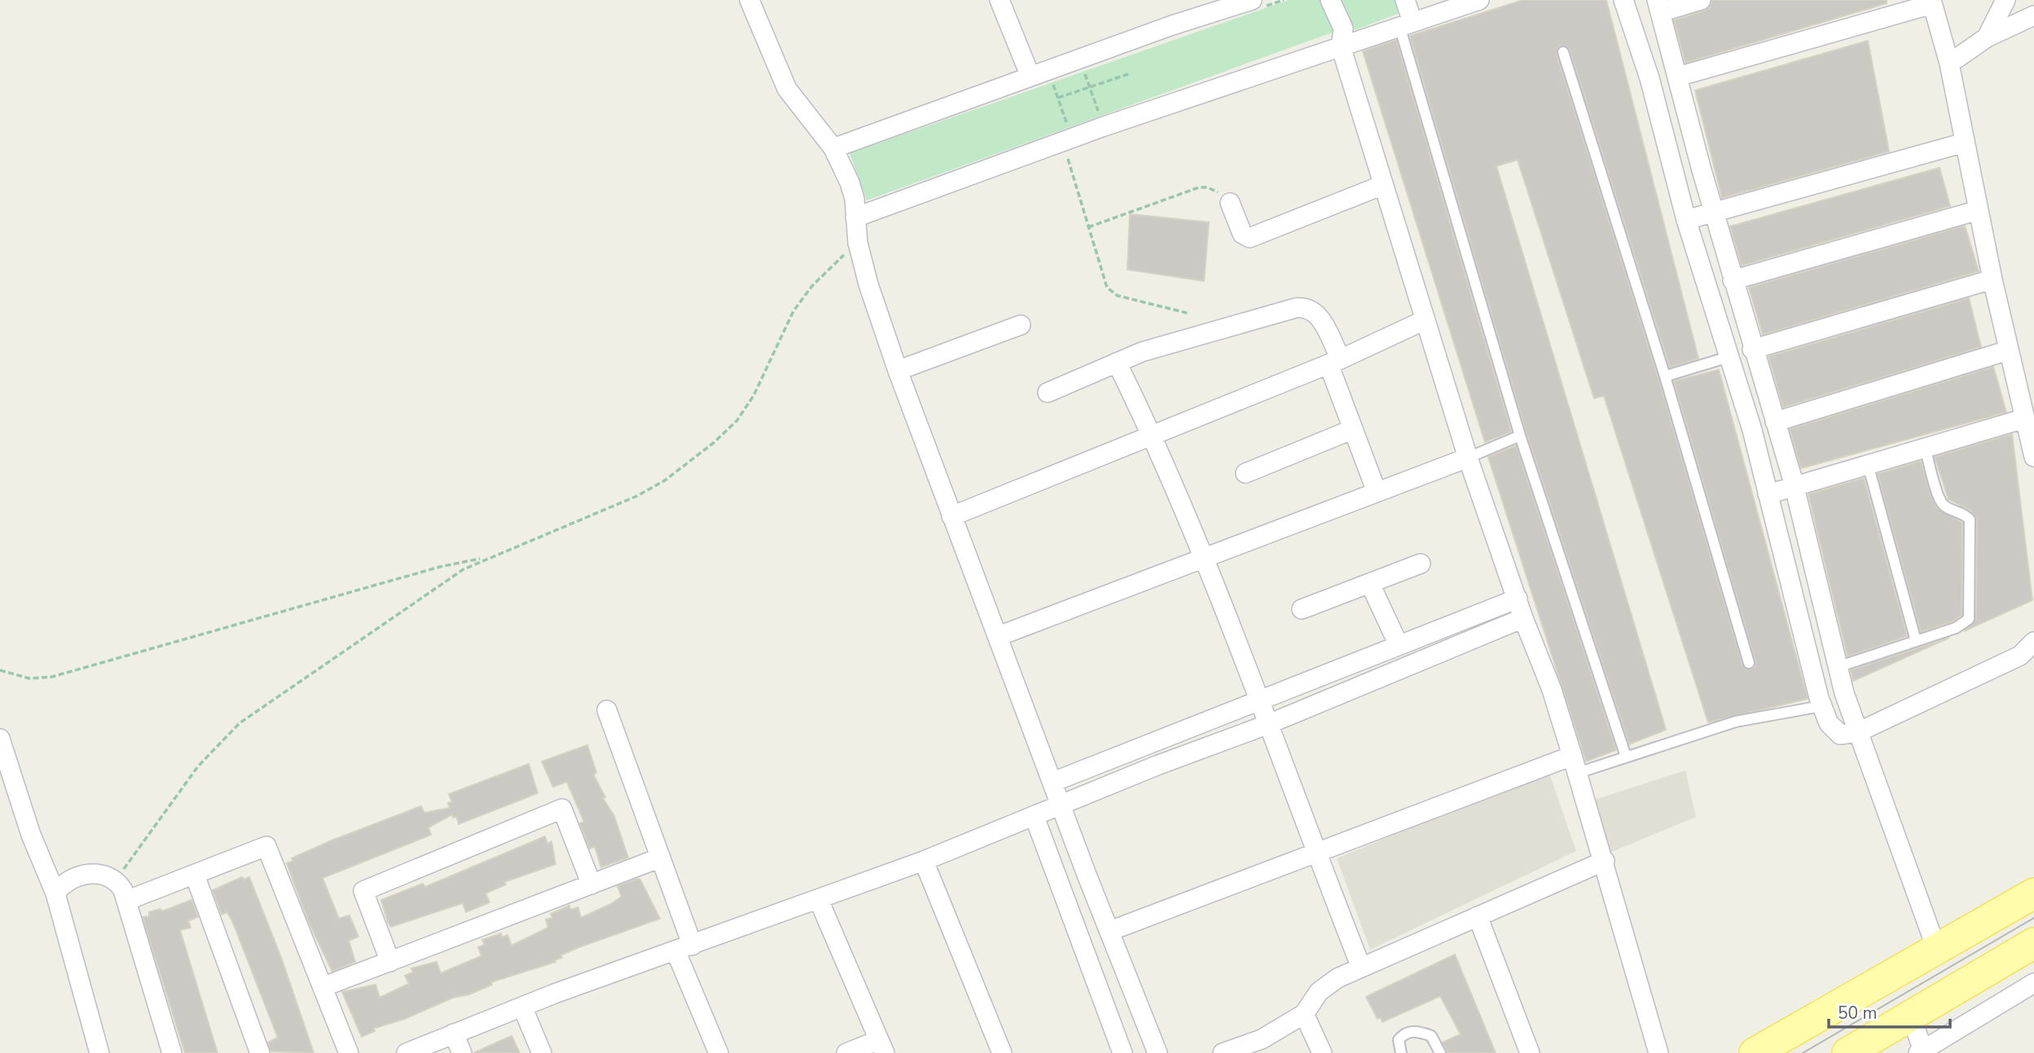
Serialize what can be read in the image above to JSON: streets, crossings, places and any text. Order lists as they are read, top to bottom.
{
  "scale_bar": "50 m"
}
